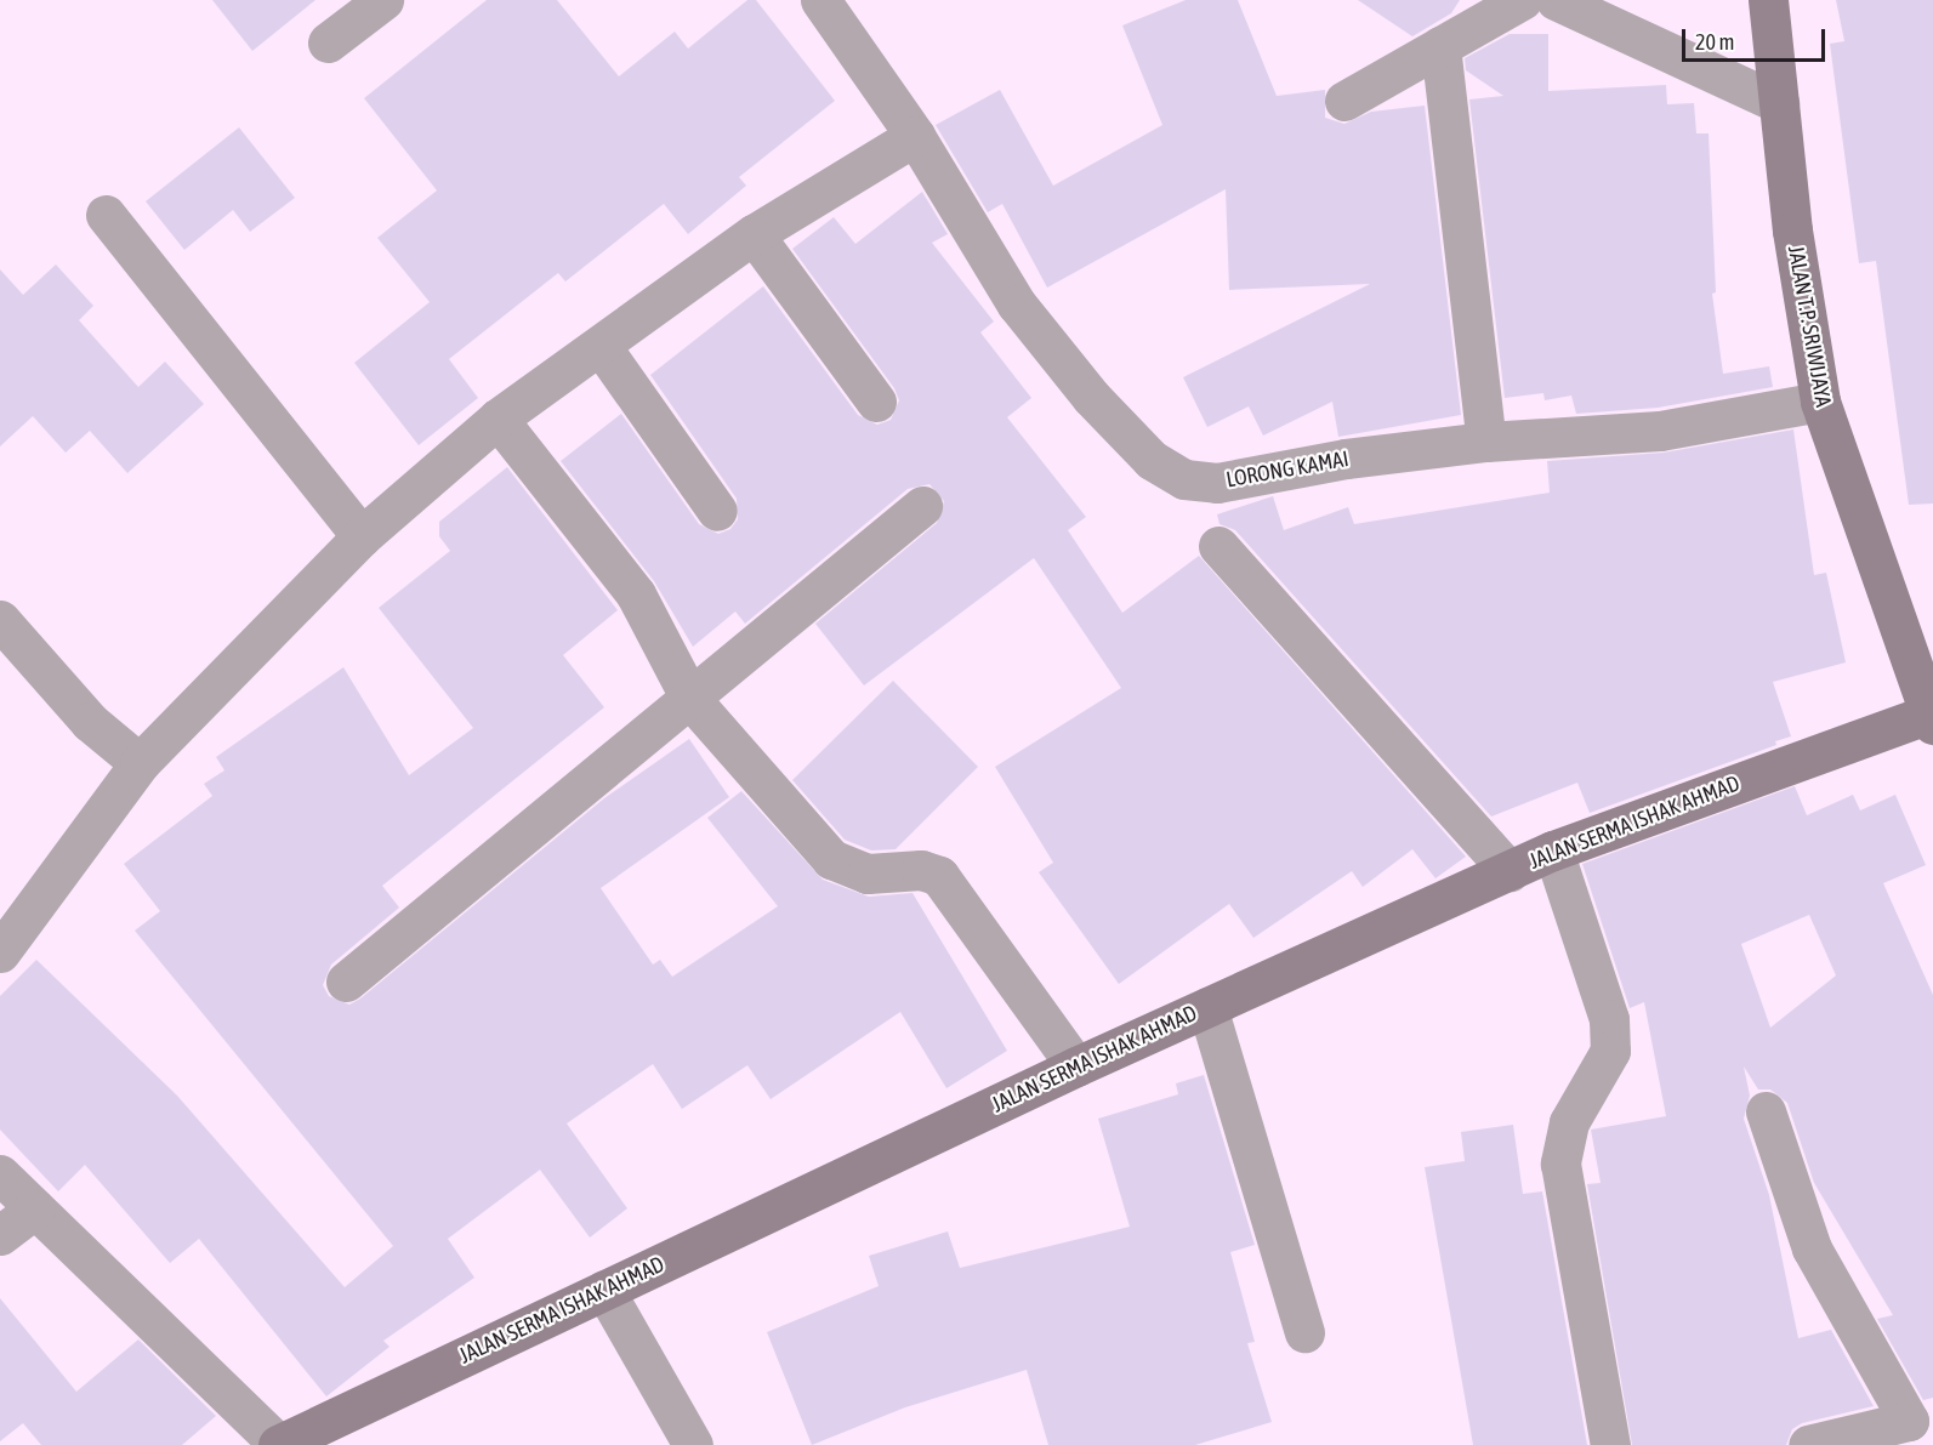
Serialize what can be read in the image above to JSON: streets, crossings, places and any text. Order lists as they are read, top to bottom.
{
  "streets": {
    "street": ["JALAN T.P. SRIWIJAYA", "LORONG KAMAI", "JALAN SERMA ISHAK AHMAD"]
  },
  "crossings": [
    ["JALAN T.P. SRIWIJAYA", "LORONG KAMAI"],
    ["JALAN T.P. SRIWIJAYA", "JALAN SERMA ISHAK AHMAD"]
  ],
  "scale_bar": "20 m"
}
